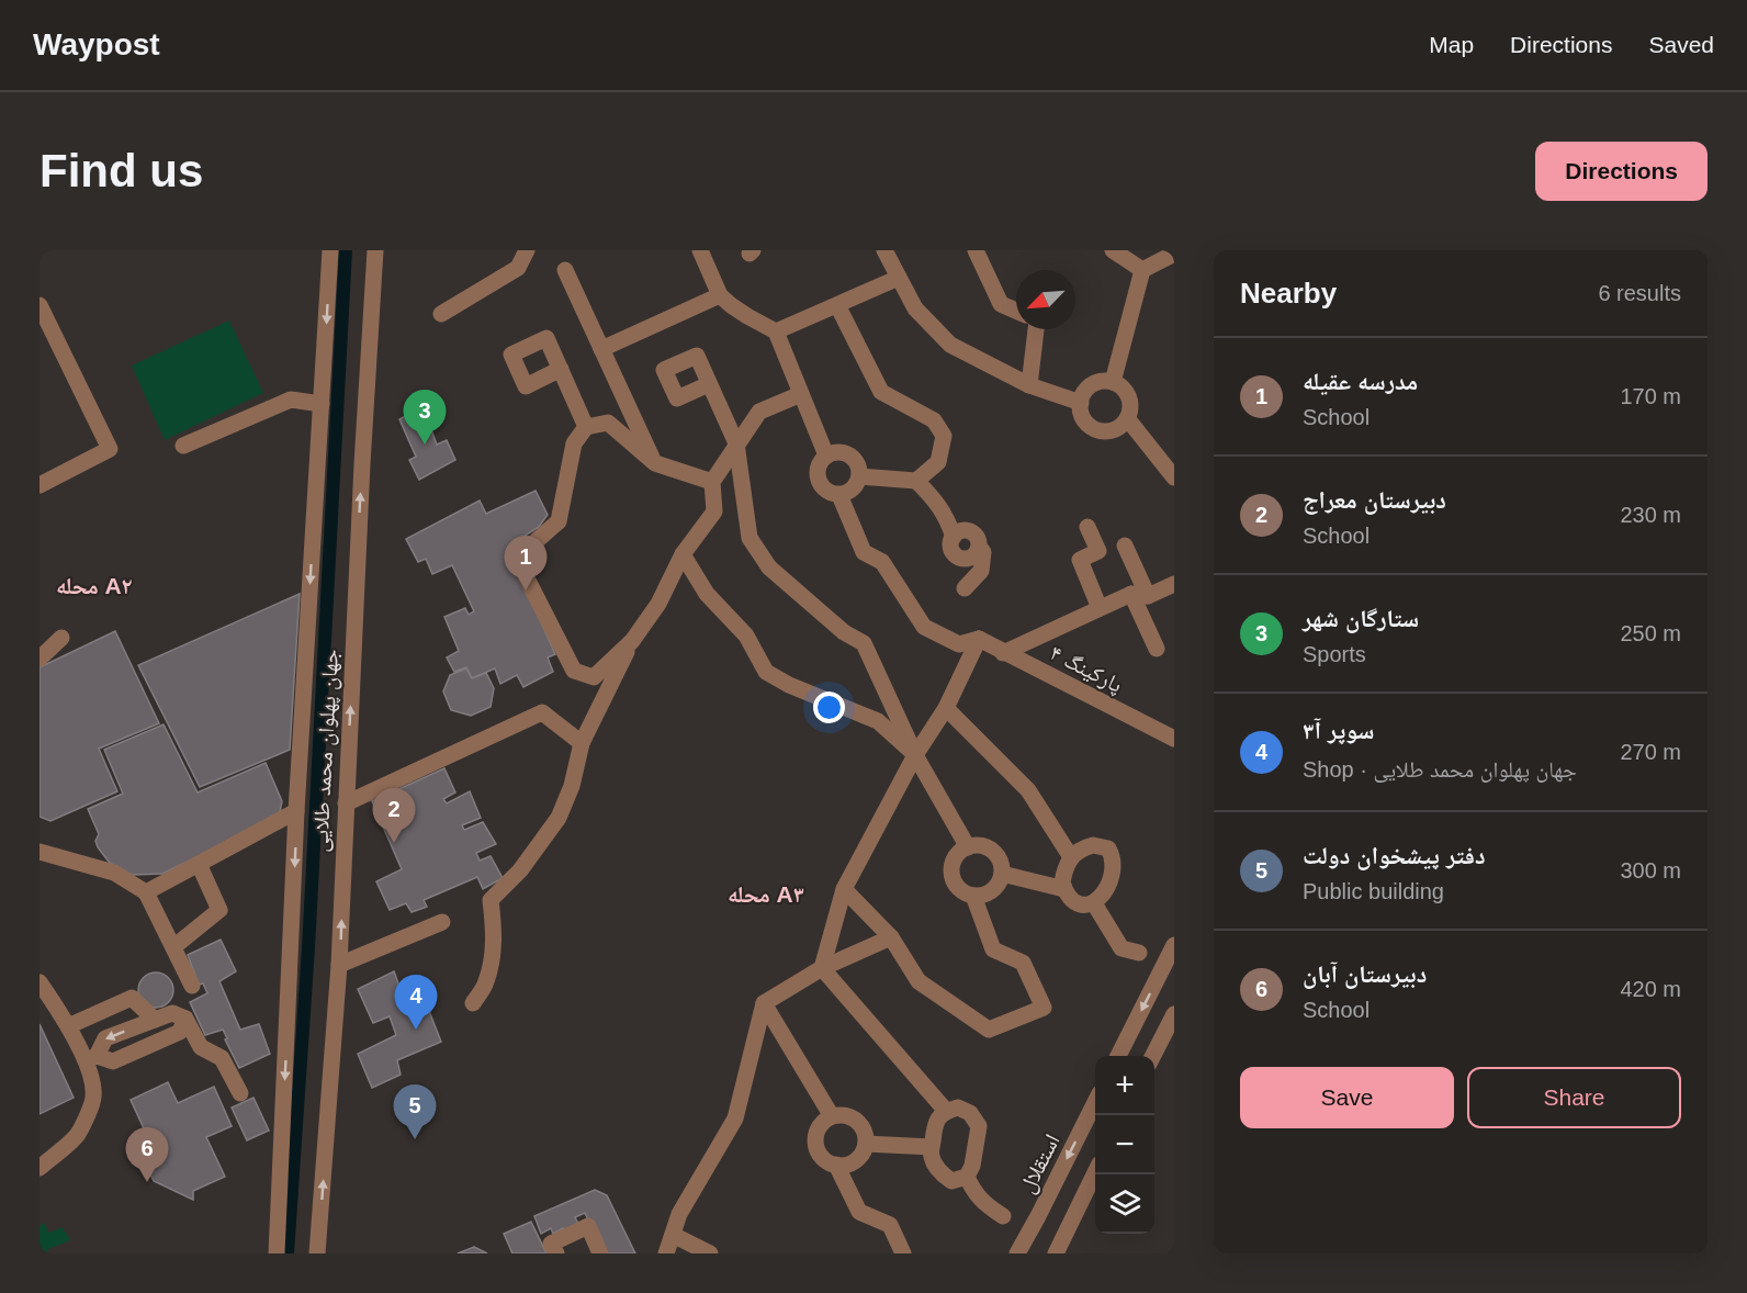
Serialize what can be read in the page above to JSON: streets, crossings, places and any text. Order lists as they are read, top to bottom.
{
  "streets": {
    "street": ["پارکینگ ۴", "جهان پهلوان محمد طلایی", "استقلال"]
  },
  "districts": ["محله A۲", "محله A۳"],
  "north": "bottom left",
  "page": {
    "header": "Waypost",
    "nav": ["Map", "Directions", "Saved"],
    "buttons": [
      "Directions",
      ["Save", "Share"]
    ],
    "title": "Find us",
    "heading": ["Nearby", "6 results"],
    "list": [
      {
        "mark": "1",
        "name": "مدرسه عقیله",
        "note": "School",
        "value": "170 m"
      },
      {
        "mark": "2",
        "name": "دبیرستان معراج",
        "note": "School",
        "value": "230 m"
      },
      {
        "mark": "3",
        "name": "ستارگان شهر",
        "note": "Sports",
        "value": "250 m"
      },
      {
        "mark": "4",
        "name": "سوپر آ۳",
        "note": "Shop · جهان پهلوان محمد طلایی",
        "value": "270 m"
      },
      {
        "mark": "5",
        "name": "دفتر پیشخوان دولت",
        "note": "Public building",
        "value": "300 m"
      },
      {
        "mark": "6",
        "name": "دبیرستان آبان",
        "note": "School",
        "value": "420 m"
      }
    ],
    "pins": [
      "3",
      "1",
      "2",
      "4",
      "5",
      "6"
    ],
    "map_buttons": ["+", "−"]
  }
}
